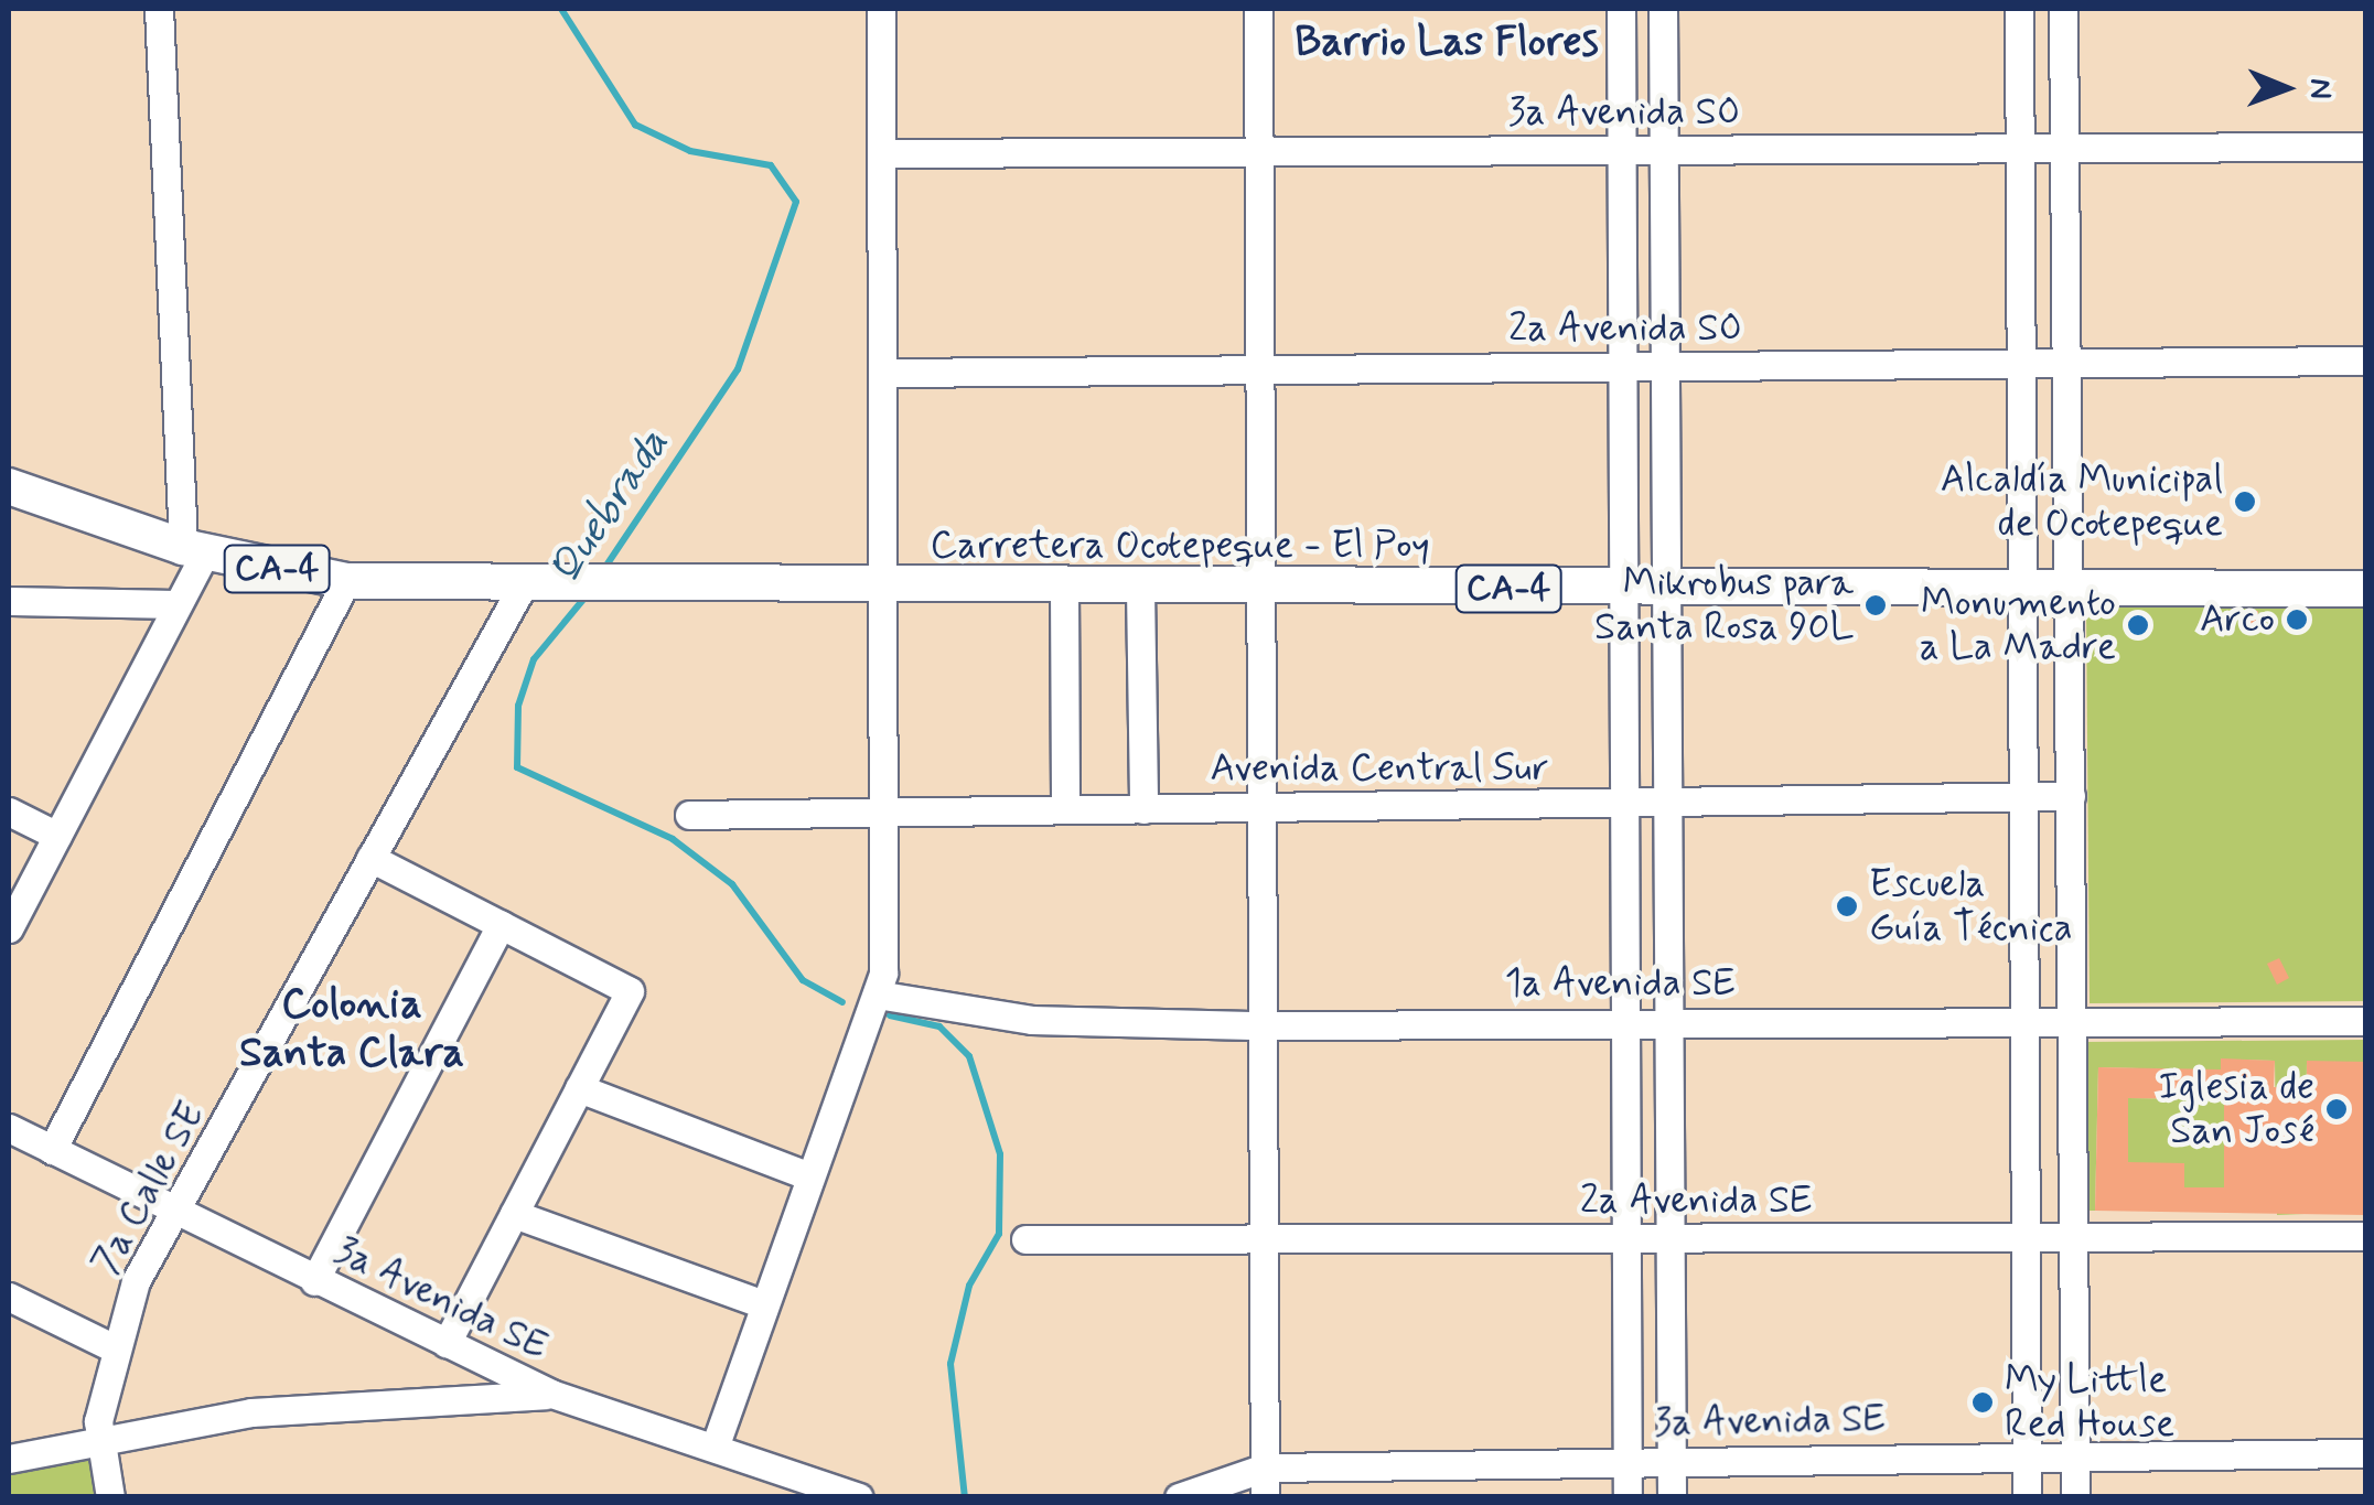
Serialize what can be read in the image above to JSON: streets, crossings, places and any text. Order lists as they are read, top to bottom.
{
  "streets": {
    "main road": ["Carretera Ocotepeque - El Poy", "CA-4"],
    "street": [
      "3a Avenida SO",
      "2a Avenida SO",
      "Avenida Central Sur",
      "1a Avenida SE",
      "7a Calle SE",
      "2a Avenida SE",
      "3a Avenida SE"
    ]
  },
  "crossings": [
    ["Carretera Ocotepeque - El Poy", "7a Calle SE"],
    ["7a Calle SE", "3a Avenida SE"]
  ],
  "districts": ["Barrio Las Flores", "Colonia Santa Clara"],
  "water": ["Quebrada"],
  "places": [
    "Alcaldía Municipal de Ocotepeque",
    "Mikrobus para Santa Rosa 90L",
    "Arco",
    "Monumento a La Madre",
    "Escuela Guía Técnica",
    "Iglesia de San José",
    "My Little Red House"
  ],
  "north": "right"
}
